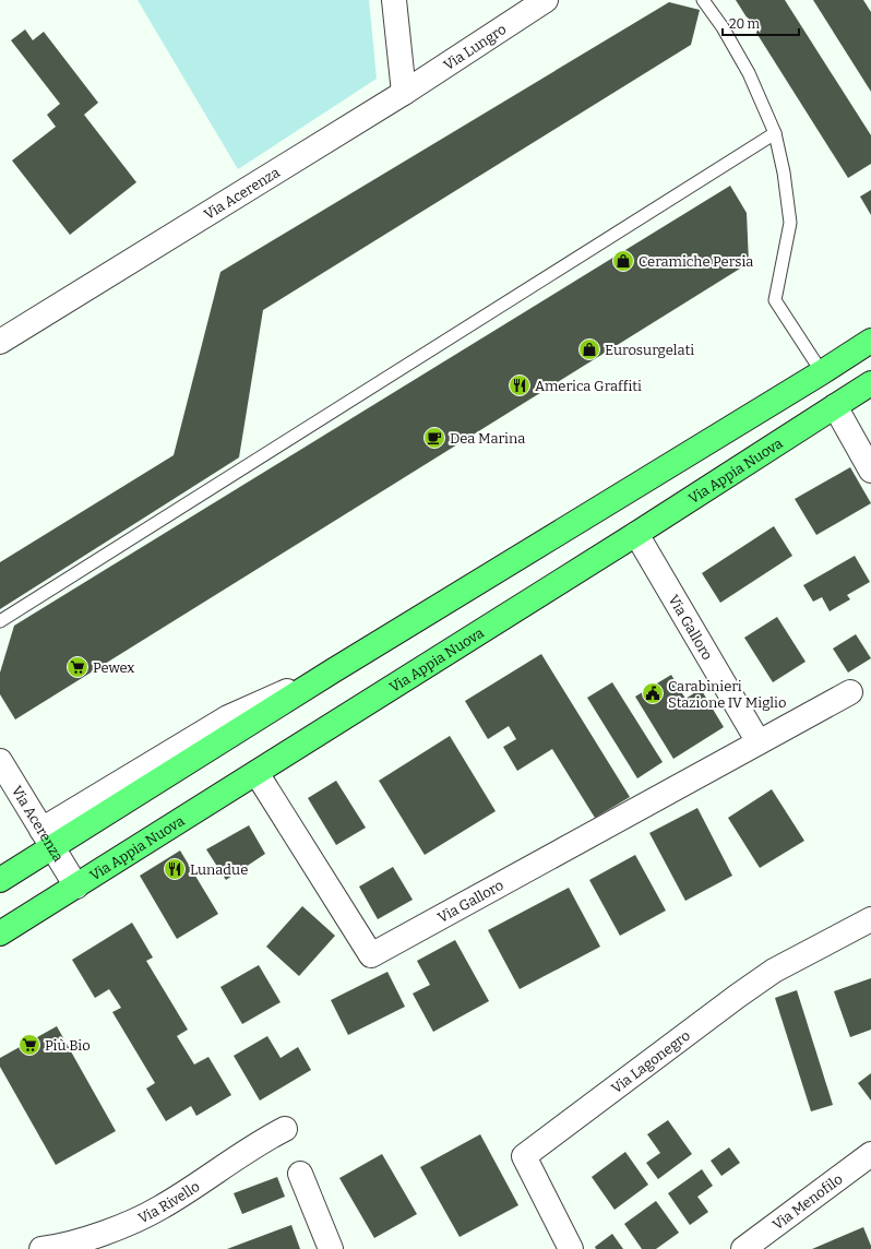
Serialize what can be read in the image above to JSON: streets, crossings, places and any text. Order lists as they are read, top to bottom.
{
  "streets": {
    "main road": ["Via Appia Nuova"],
    "street": [
      "Via Lungro",
      "Via Acerenza",
      "Via Galloro",
      "Via Lagonegro",
      "Via Rivello",
      "Via Menofilo"
    ]
  },
  "crossings": [
    ["Via Lungro", "Via Acerenza"],
    ["Via Acerenza", "Via Appia Nuova"],
    ["Via Appia Nuova", "Via Galloro"]
  ],
  "places": {
    "shop": ["Ceramiche Persia", "Eurosurgelati"],
    "restaurant": ["America Graffiti", "Lunadue"],
    "cafe": ["Dea Marina"],
    "supermarket": ["Pewex", "Più Bio"],
    "public building": ["Carabinieri Stazione IV Miglio"]
  },
  "scale_bar": "20 m"
}
